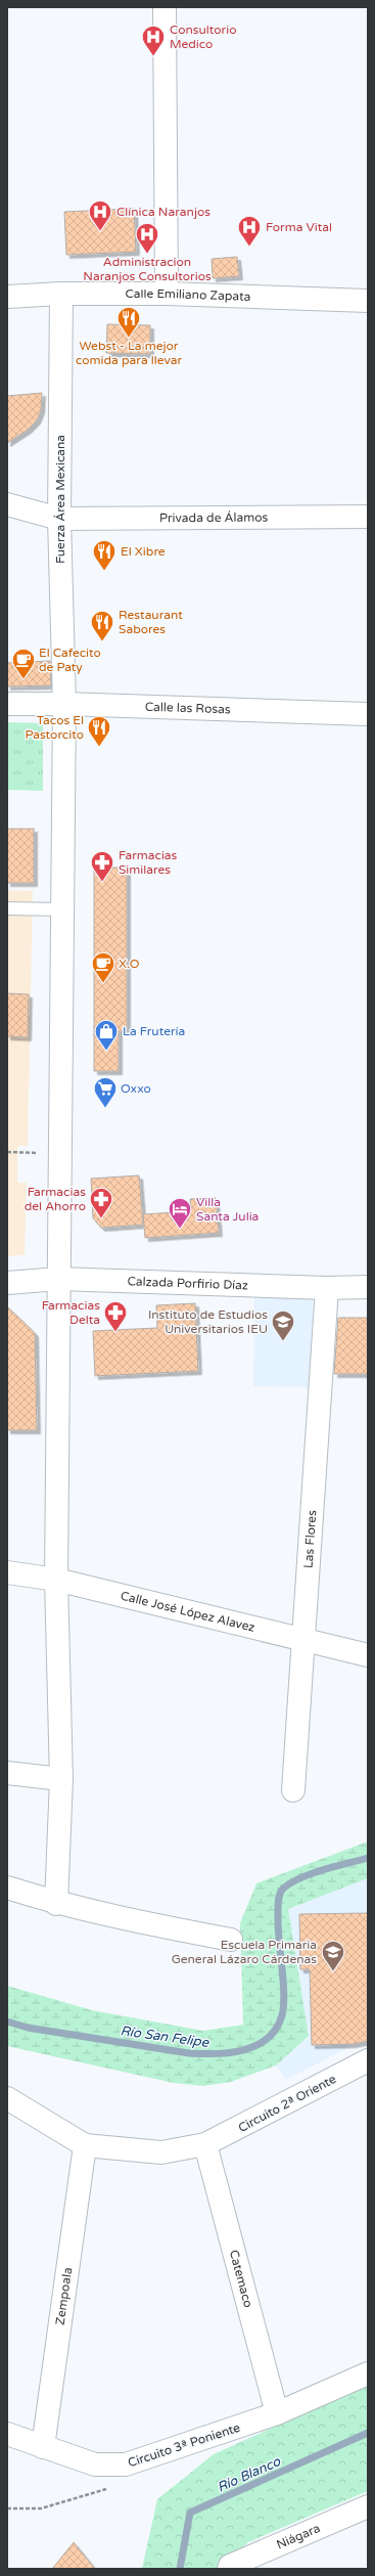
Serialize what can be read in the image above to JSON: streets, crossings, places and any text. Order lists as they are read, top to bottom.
{
  "streets": {
    "street": [
      "Calle Emiliano Zapata",
      "Fuerza Área Mexicana",
      "Privada de Álamos",
      "Calle las Rosas",
      "Calzada Porfirio Díaz",
      "Las Flores",
      "Calle José López Alavez",
      "Circuito 2ª Oriente",
      "Catemaco",
      "Zempoala",
      "Circuito 3ª Poniente",
      "Niágara"
    ]
  },
  "crossings": [
    ["Calle Emiliano Zapata", "Fuerza Área Mexicana"],
    ["Fuerza Área Mexicana", "Privada de Álamos"],
    ["Fuerza Área Mexicana", "Calle las Rosas"],
    ["Fuerza Área Mexicana", "Calzada Porfirio Díaz"],
    ["Fuerza Área Mexicana", "Calle José López Alavez"],
    ["Calzada Porfirio Díaz", "Las Flores"],
    ["Las Flores", "Calle José López Alavez"],
    ["Circuito 2ª Oriente", "Catemaco"],
    ["Circuito 2ª Oriente", "Zempoala"],
    ["Catemaco", "Circuito 3ª Poniente"],
    ["Zempoala", "Circuito 3ª Poniente"]
  ],
  "water": ["Río San Felipe", "Río Blanco"],
  "places": {
    "hospital": [
      "Consultorio Medico",
      "Clínica Naranjos",
      "Forma Vital",
      "Administracion Naranjos Consultorios"
    ],
    "restaurant": [
      "Webst - La mejor comida para llevar",
      "El Xibre",
      "Restaurant Sabores",
      "Tacos El Pastorcito"
    ],
    "cafe": ["El Cafecito de Paty", "X.O"],
    "pharmacy": ["Farmacias Similares", "Farmacias del Ahorro", "Farmacias Delta"],
    "shop": ["La Frutería"],
    "supermarket": ["Oxxo"],
    "hotel": ["Villa Santa Julia"],
    "school or university": ["Instituto de Estudios Universitarios IEU", "Escuela Primaria General Lázaro Cárdenas"]
  }
}
